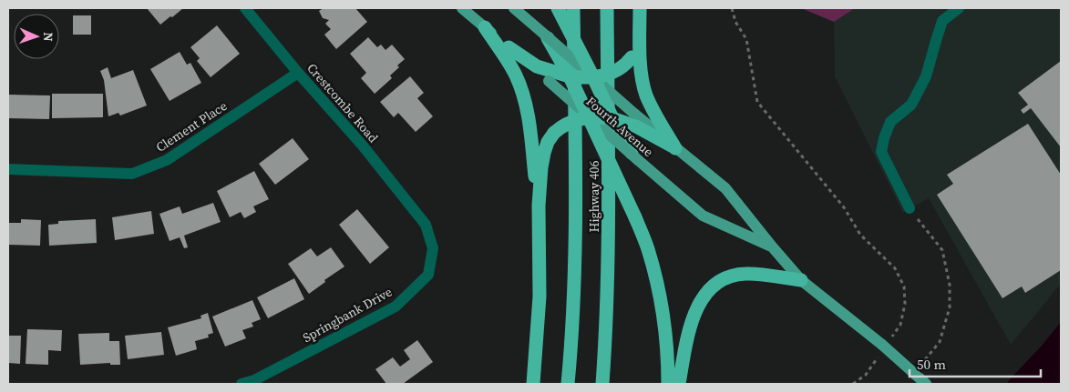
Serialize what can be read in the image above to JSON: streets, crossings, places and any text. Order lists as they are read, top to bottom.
{
  "streets": {
    "highway": ["Highway 406"],
    "main road": ["Fourth Avenue"],
    "street": ["Crestcombe Road", "Clement Place", "Springbank Drive"]
  },
  "crossings": [
    ["Crestcombe Road", "Clement Place"],
    ["Crestcombe Road", "Springbank Drive"]
  ],
  "scale_bar": "50 m",
  "north": "right"
}
